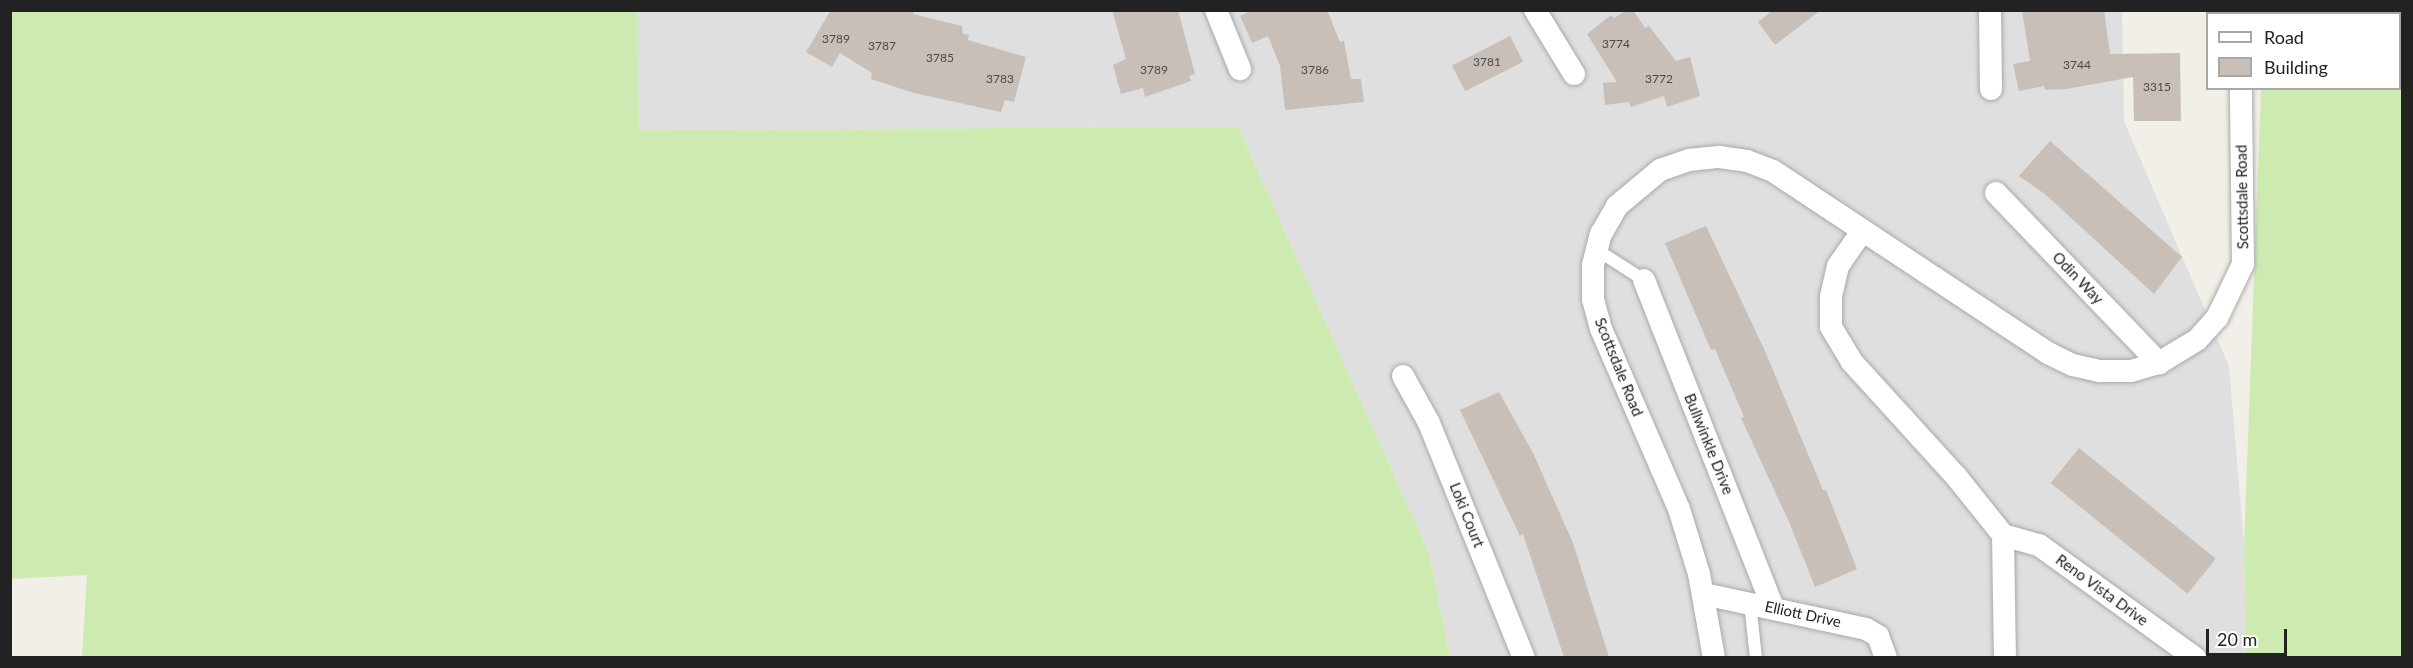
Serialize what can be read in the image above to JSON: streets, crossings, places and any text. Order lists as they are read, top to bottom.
{
  "streets": {
    "street": [
      "Scottsdale Road",
      "Odin Way",
      "Bullwinkle Drive",
      "Loki Court",
      "Reno Vista Drive",
      "Elliott Drive"
    ]
  },
  "crossings": [
    ["Scottsdale Road", "Odin Way"],
    ["Scottsdale Road", "Elliott Drive"],
    ["Bullwinkle Drive", "Elliott Drive"]
  ],
  "house_numbers": [
    "3789",
    "3774",
    "3787",
    "3785",
    "3781",
    "3744",
    "3789",
    "3786",
    "3783",
    "3772",
    "3315"
  ],
  "legend": ["Road", "Building"],
  "scale_bar": "20 m"
}
